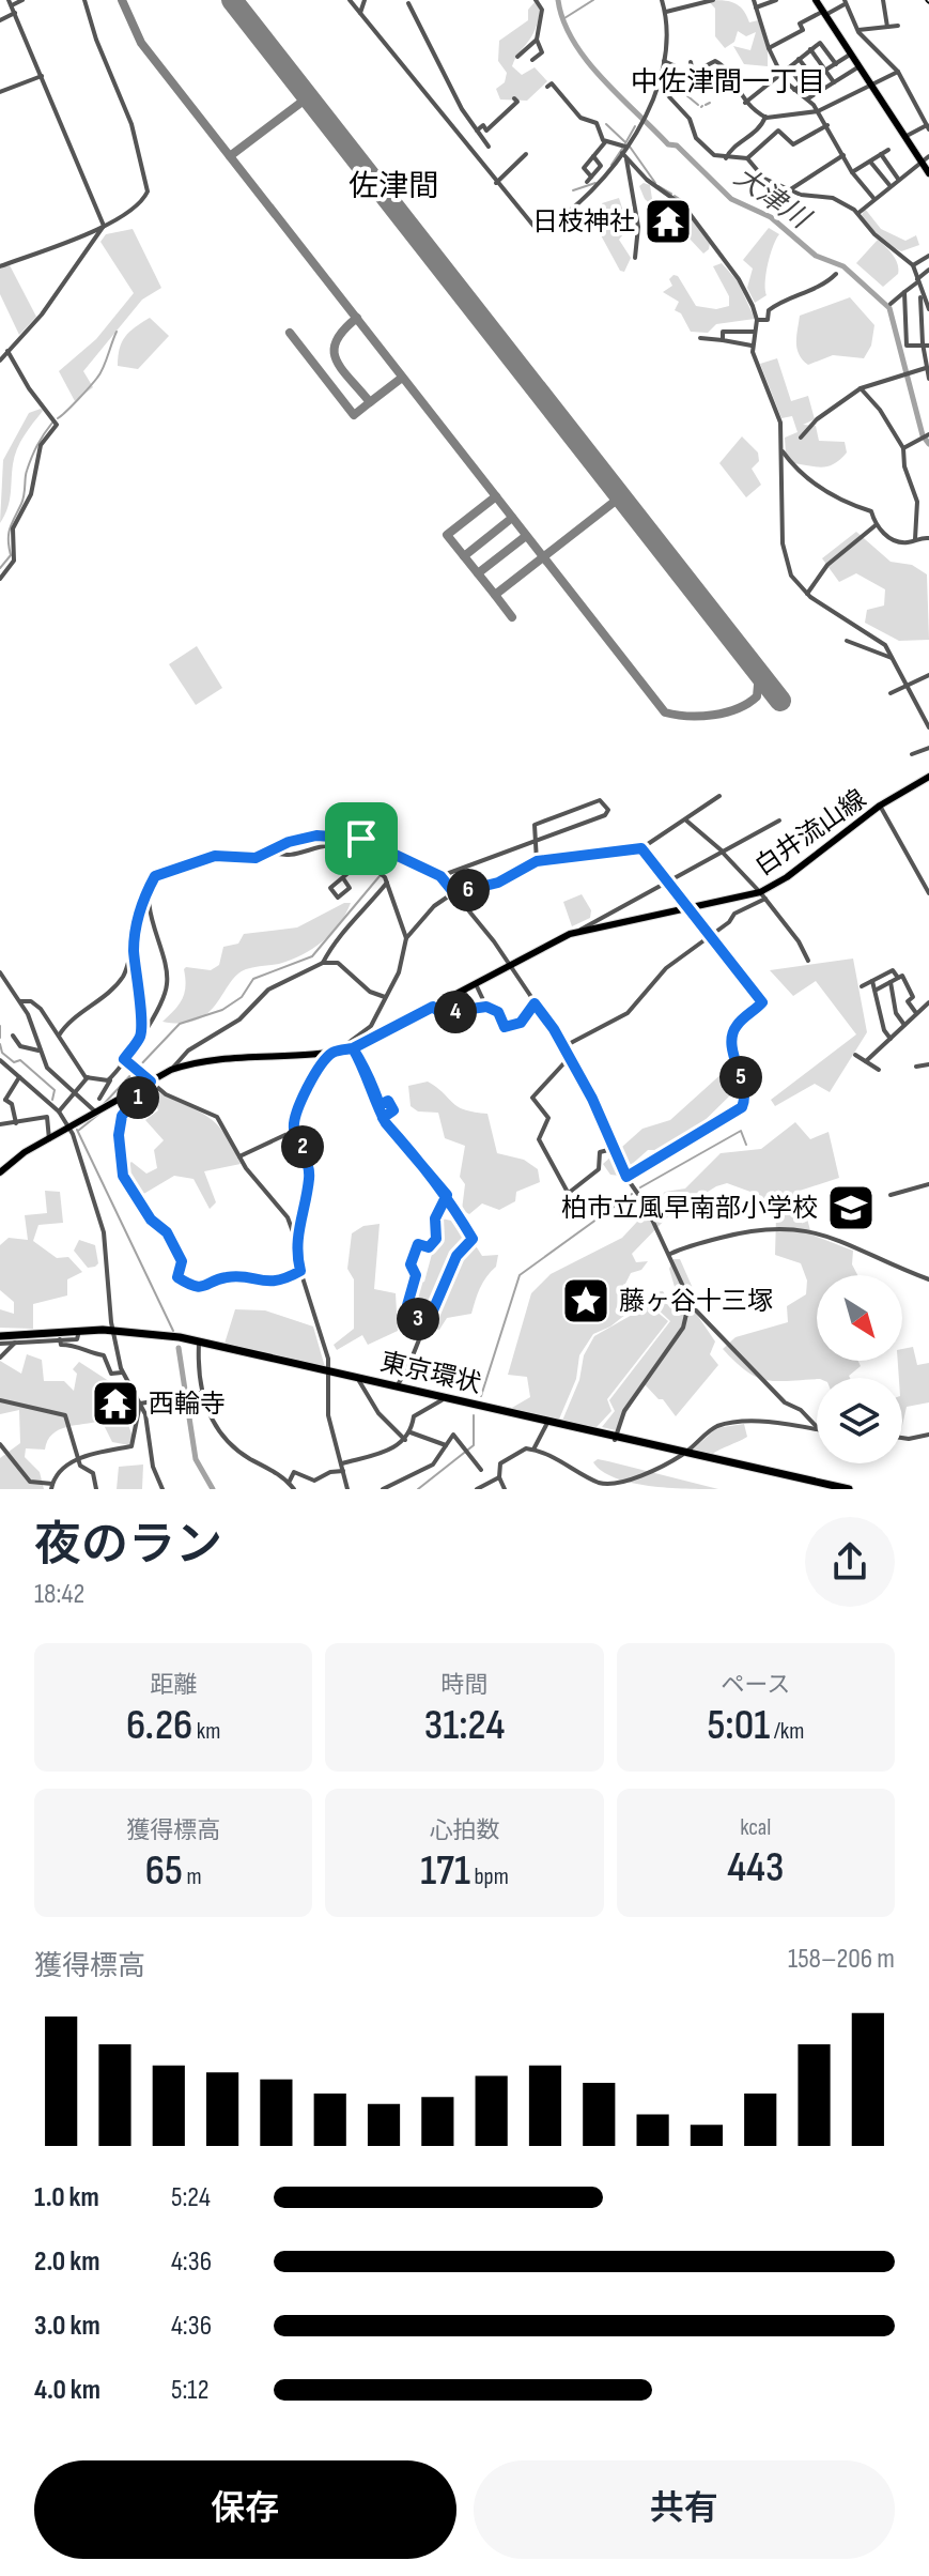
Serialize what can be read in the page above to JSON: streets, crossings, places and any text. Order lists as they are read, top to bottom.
{
  "streets": {
    "highway": ["東京環状"],
    "main road": ["白井流山線"]
  },
  "districts": ["中佐津間一丁目", "佐津間"],
  "water": ["大津川"],
  "places": {
    "temple": ["日枝神社", "西輪寺"],
    "school or university": ["柏市立風早南部小学校"],
    "place": ["藤ヶ谷十三塚"]
  },
  "north": "bottom right",
  "page": {
    "pins": [
      "6",
      "4",
      "5",
      "1",
      "2",
      "3"
    ],
    "heading": ["夜のラン", "18:42"],
    "stats": [
      ["距離", "6.26 km"],
      ["時間", "31:24"],
      ["ペース", "5:01 /km"],
      ["獲得標高", "65 m"],
      ["心拍数", "171 bpm"],
      ["kcal", "443"]
    ],
    "chart": ["獲得標高", "158–206 m"],
    "list": [
      {
        "name": "1.0 km",
        "note": "5:24"
      },
      {
        "name": "2.0 km",
        "note": "4:36"
      },
      {
        "name": "3.0 km",
        "note": "4:36"
      },
      {
        "name": "4.0 km",
        "note": "5:12"
      }
    ],
    "buttons": ["保存", "共有"]
  }
}
